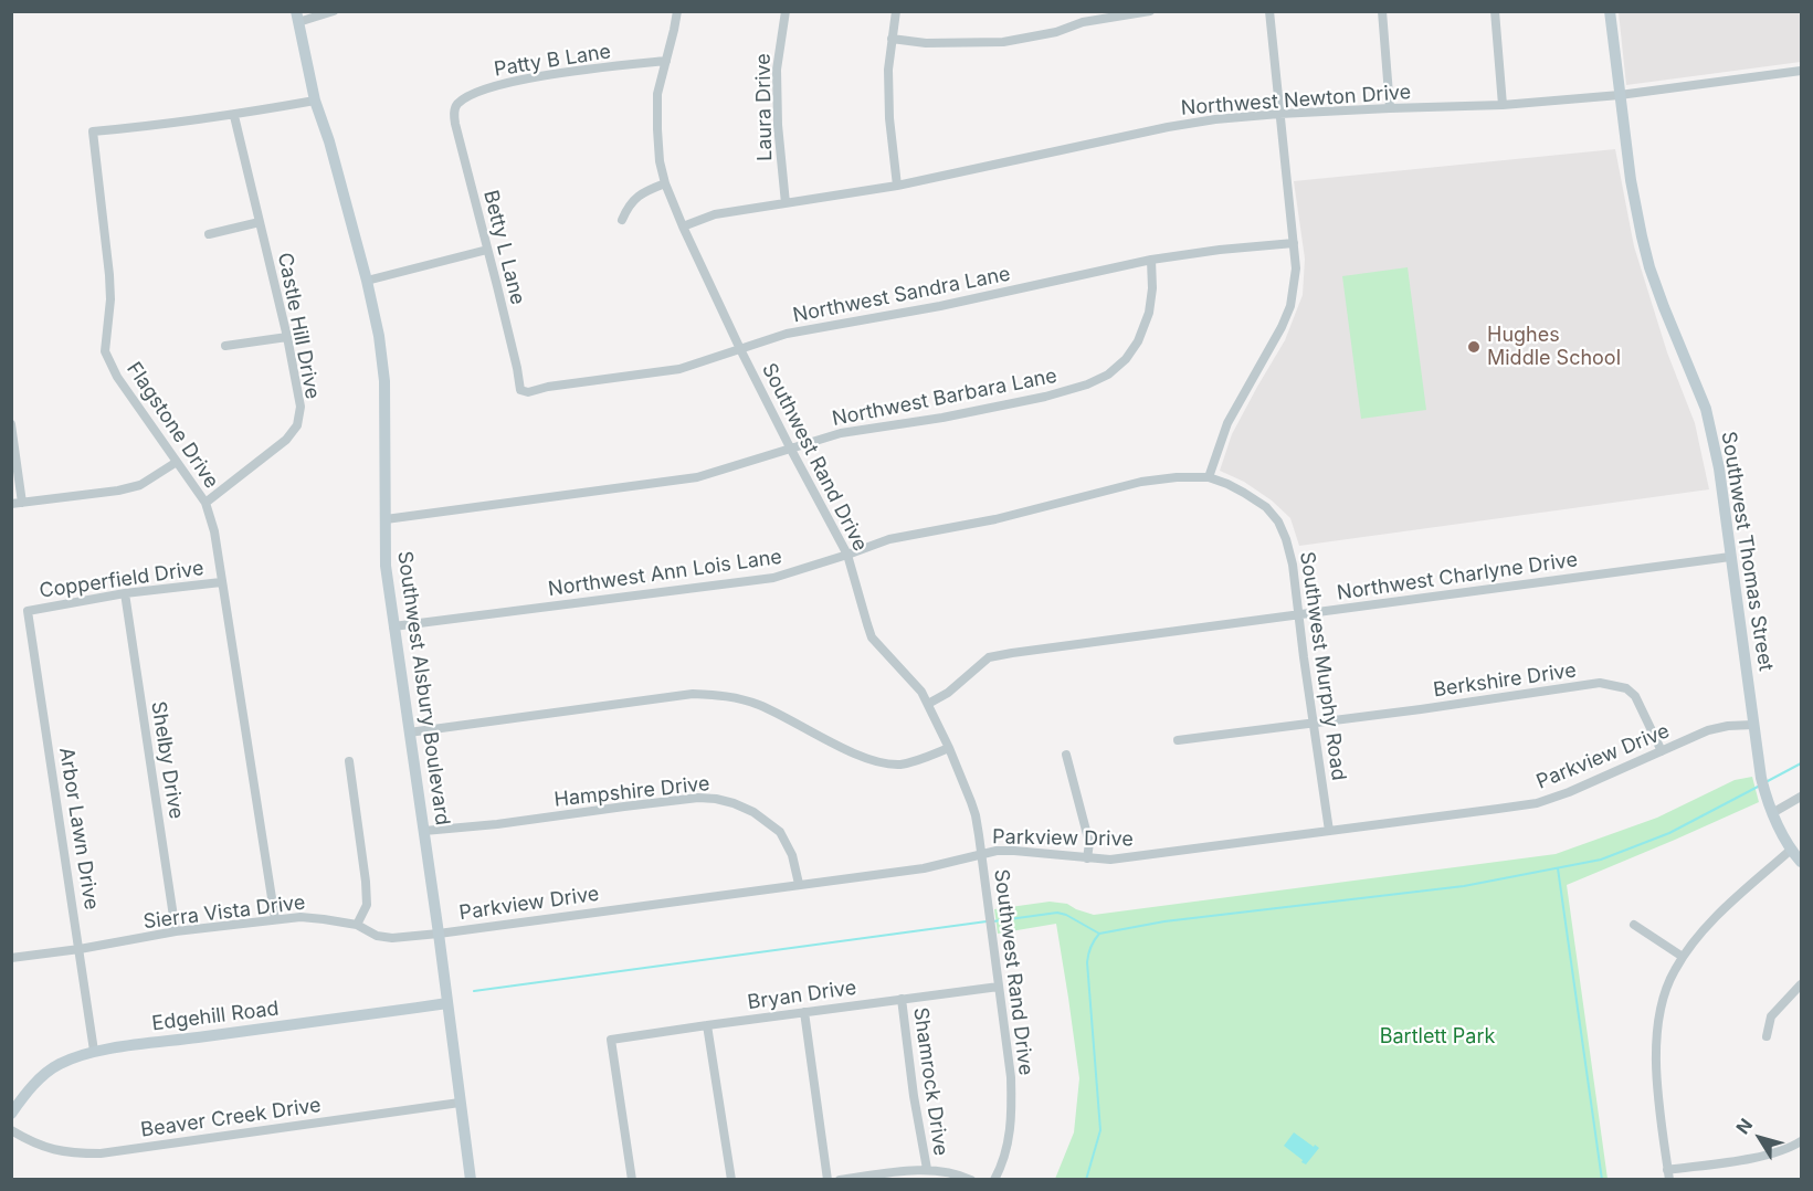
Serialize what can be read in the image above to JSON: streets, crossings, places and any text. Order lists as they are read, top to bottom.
{
  "streets": {
    "street": [
      "Patty B Lane",
      "Northwest Newton Drive",
      "Laura Drive",
      "Betty L Lane",
      "Northwest Sandra Lane",
      "Castle Hill Drive",
      "Northwest Barbara Lane",
      "Flagstone Drive",
      "Southwest Rand Drive",
      "Southwest Thomas Street",
      "Northwest Ann Lois Lane",
      "Northwest Charlyne Drive",
      "Copperfield Drive",
      "Southwest Murphy Road",
      "Berkshire Drive",
      "Southwest Alsbury Boulevard",
      "Parkview Drive",
      "Shelby Drive",
      "Hampshire Drive",
      "Arbor Lawn Drive",
      "Sierra Vista Drive",
      "Bryan Drive",
      "Edgehill Road",
      "Shamrock Drive",
      "Beaver Creek Drive"
    ]
  },
  "crossings": [
    ["Patty B Lane", "Betty L Lane"],
    ["Patty B Lane", "Southwest Rand Drive"],
    ["Northwest Newton Drive", "Laura Drive"],
    ["Northwest Newton Drive", "Southwest Rand Drive"],
    ["Northwest Newton Drive", "Southwest Thomas Street"],
    ["Betty L Lane", "Northwest Sandra Lane"],
    ["Northwest Sandra Lane", "Northwest Barbara Lane"],
    ["Northwest Sandra Lane", "Southwest Rand Drive"],
    ["Castle Hill Drive", "Flagstone Drive"],
    ["Northwest Barbara Lane", "Southwest Rand Drive"],
    ["Northwest Barbara Lane", "Southwest Alsbury Boulevard"],
    ["Flagstone Drive", "Copperfield Drive"],
    ["Flagstone Drive", "Southwest Alsbury Boulevard"],
    ["Flagstone Drive", "Sierra Vista Drive"],
    ["Southwest Rand Drive", "Northwest Ann Lois Lane"],
    ["Southwest Rand Drive", "Northwest Charlyne Drive"],
    ["Southwest Rand Drive", "Parkview Drive"],
    ["Southwest Rand Drive", "Bryan Drive"],
    ["Southwest Thomas Street", "Northwest Charlyne Drive"],
    ["Southwest Thomas Street", "Parkview Drive"],
    ["Northwest Ann Lois Lane", "Southwest Murphy Road"],
    ["Northwest Ann Lois Lane", "Southwest Alsbury Boulevard"],
    ["Northwest Charlyne Drive", "Southwest Murphy Road"],
    ["Copperfield Drive", "Shelby Drive"],
    ["Copperfield Drive", "Arbor Lawn Drive"],
    ["Southwest Murphy Road", "Berkshire Drive"],
    ["Southwest Murphy Road", "Parkview Drive"],
    ["Berkshire Drive", "Parkview Drive"],
    ["Southwest Alsbury Boulevard", "Parkview Drive"],
    ["Southwest Alsbury Boulevard", "Hampshire Drive"],
    ["Southwest Alsbury Boulevard", "Sierra Vista Drive"],
    ["Southwest Alsbury Boulevard", "Edgehill Road"],
    ["Southwest Alsbury Boulevard", "Beaver Creek Drive"],
    ["Parkview Drive", "Hampshire Drive"],
    ["Parkview Drive", "Sierra Vista Drive"],
    ["Shelby Drive", "Sierra Vista Drive"],
    ["Arbor Lawn Drive", "Sierra Vista Drive"],
    ["Arbor Lawn Drive", "Edgehill Road"],
    ["Bryan Drive", "Shamrock Drive"]
  ],
  "parks": ["Bartlett Park"],
  "places": ["Hughes Middle School"],
  "north": "top left"
}
